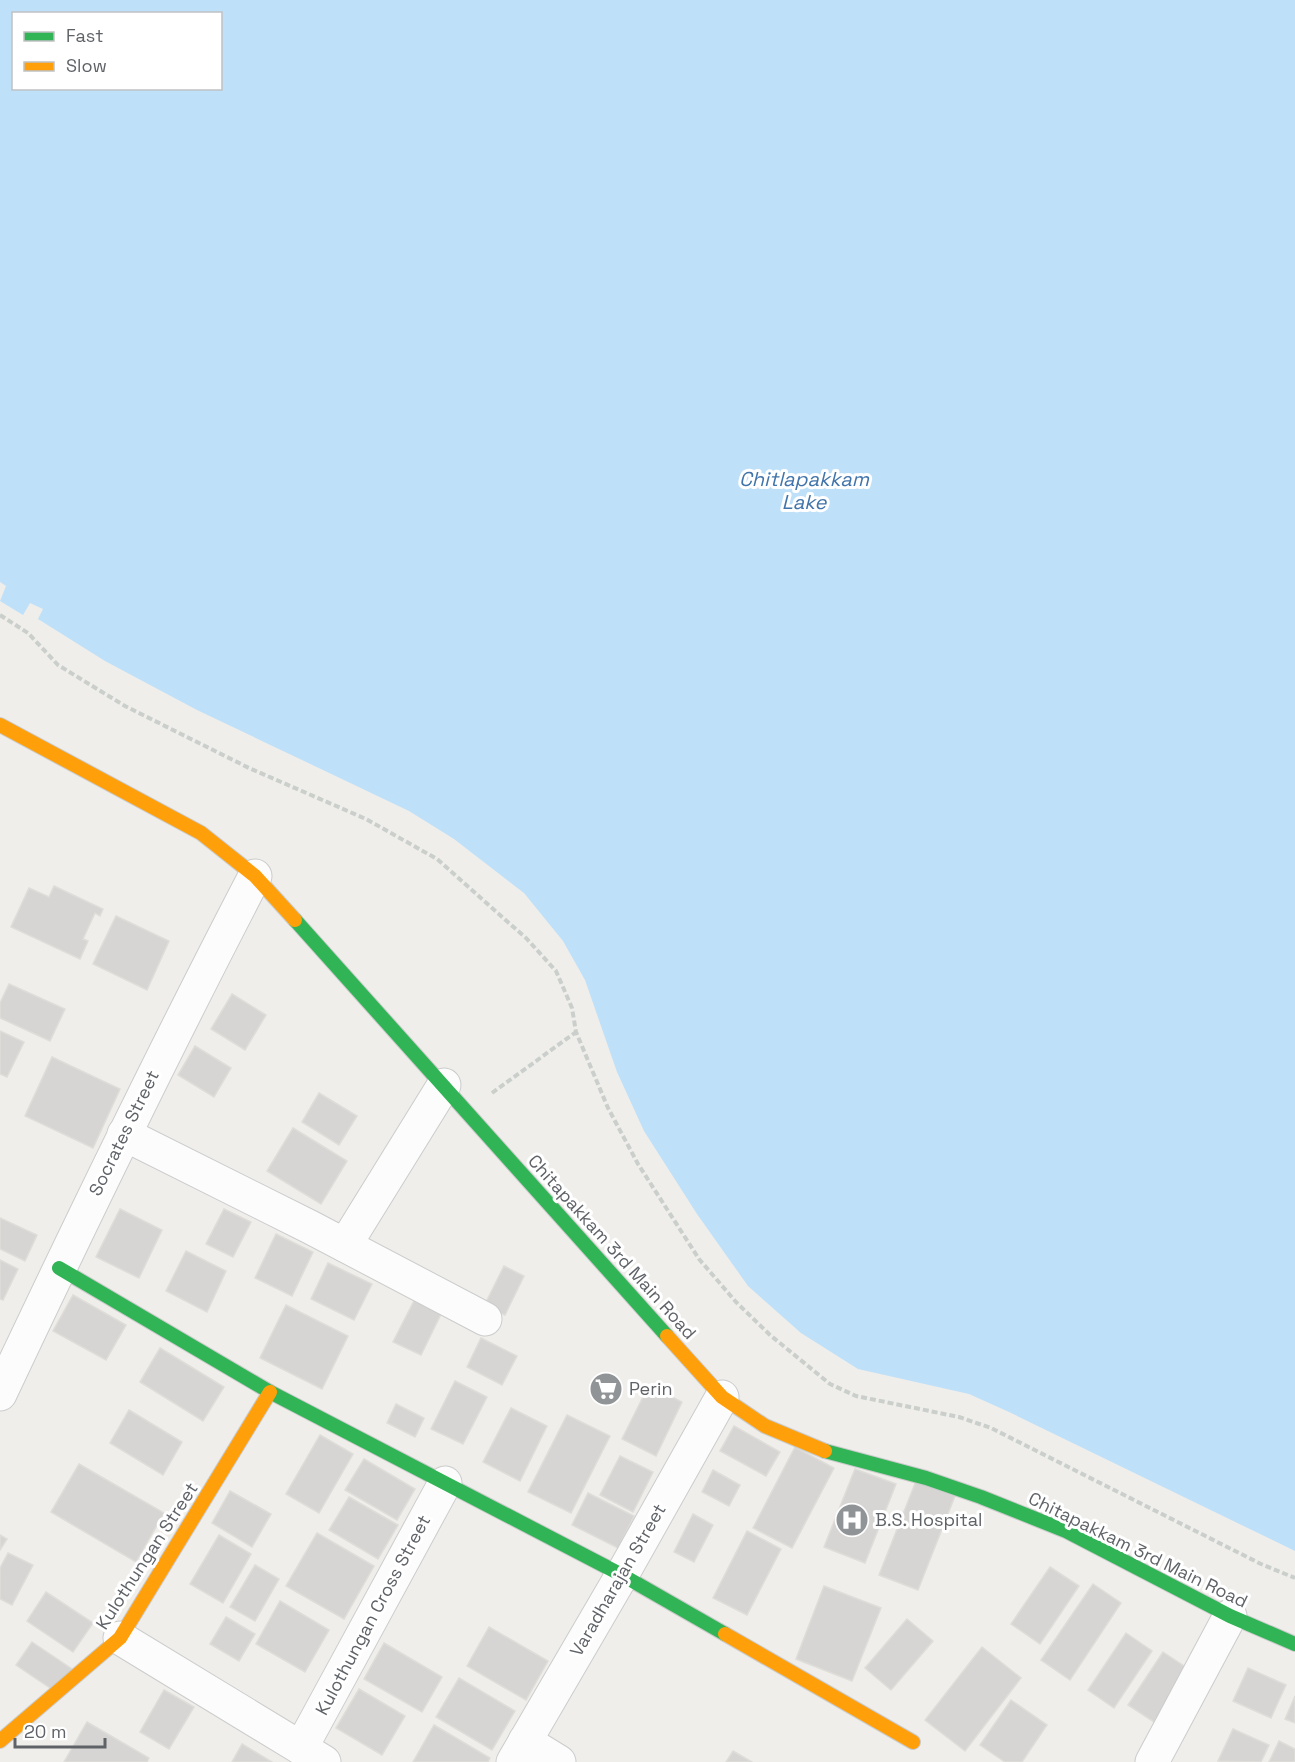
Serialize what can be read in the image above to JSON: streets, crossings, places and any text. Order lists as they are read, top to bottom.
{
  "streets": {
    "street": [
      "Socrates Street",
      "Chitapakkam 3rd Main Road",
      "Kulothungan Street",
      "Varadharajan Street",
      "Kulothungan Cross Street"
    ]
  },
  "crossings": [
    ["Socrates Street", "Chitapakkam 3rd Main Road"],
    ["Chitapakkam 3rd Main Road", "Varadharajan Street"]
  ],
  "water": ["Chitlapakkam Lake"],
  "places": {
    "supermarket": ["Perin"],
    "hospital": ["B.S. Hospital"]
  },
  "legend": ["Fast", "Slow"],
  "scale_bar": "20 m"
}
